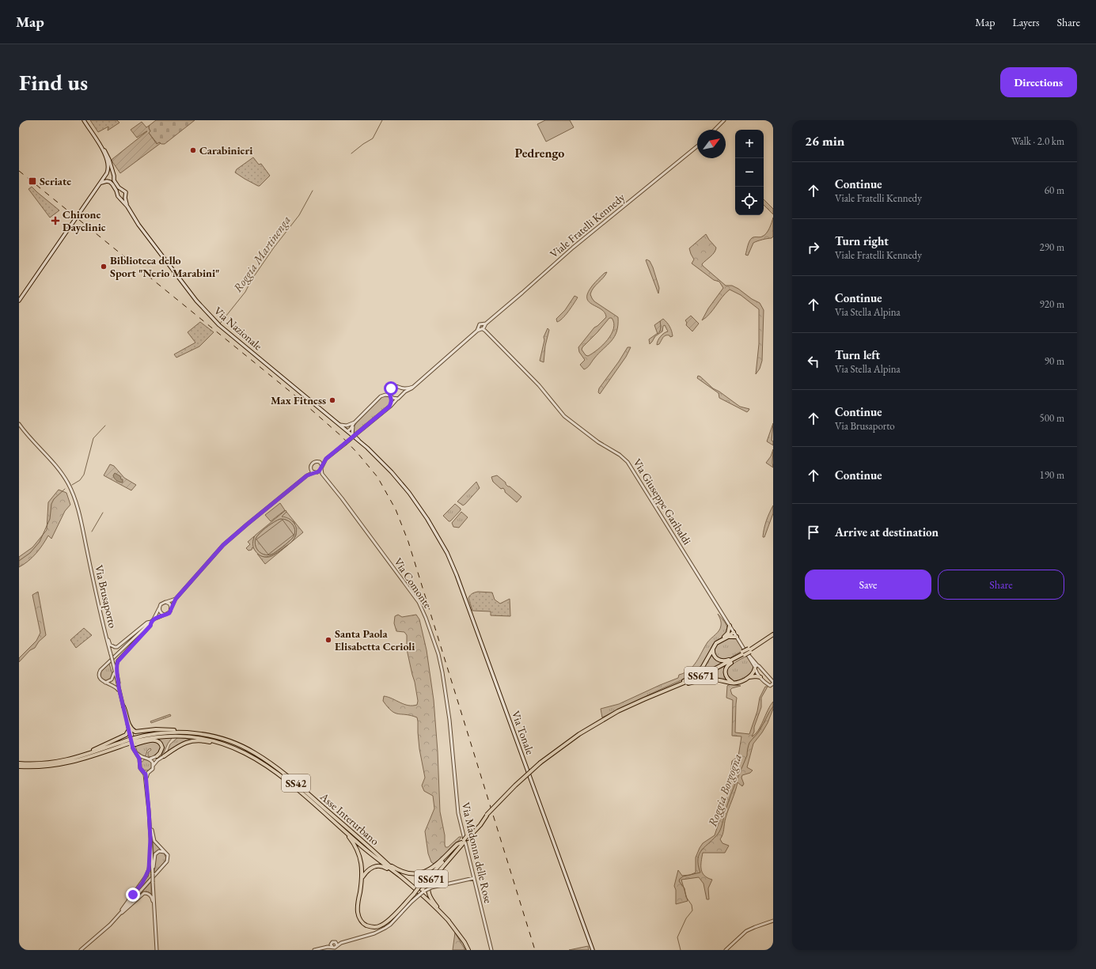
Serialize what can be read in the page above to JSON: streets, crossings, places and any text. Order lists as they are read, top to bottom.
{
  "streets": {
    "highway": ["SS671", "SS42", "Asse Interurbano"],
    "main road": ["Via Nazionale", "Via Tonale"],
    "street": [
      "Viale Fratelli Kennedy",
      "Via Giuseppe Garibaldi",
      "Via Comonte",
      "Via Brusaporto",
      "Via Madonna delle Rose"
    ]
  },
  "crossings": [
    ["Viale Fratelli Kennedy", "Via Giuseppe Garibaldi"],
    ["Via Nazionale", "Via Tonale"],
    ["Via Giuseppe Garibaldi", "SS671"],
    ["Via Comonte", "Via Madonna delle Rose"],
    ["SS671", "SS42"],
    ["SS671", "Asse Interurbano"],
    ["SS42", "Asse Interurbano"]
  ],
  "districts": ["Pedrengo"],
  "water": ["Roggia Martinenga", "Roggia Borgogna"],
  "places": {
    "other": [
      "Carabinieri",
      "Biblioteca dello Sport \"Nerio Marabini\"",
      "Max Fitness",
      "Santa Paola Elisabetta Cerioli"
    ],
    "transit": ["Seriate"],
    "health": ["Chirone Dayclinic"]
  },
  "north": "top right",
  "page": {
    "header": "Map",
    "nav": ["Map", "Layers", "Share"],
    "buttons": [
      "Directions",
      ["Save", "Share"]
    ],
    "title": "Find us",
    "heading": ["26 min", "Walk · 2.0 km"],
    "map_buttons": ["+", "−"],
    "list": [
      ["Continue", "Viale Fratelli Kennedy", "60 m"],
      ["Turn right", "Viale Fratelli Kennedy", "290 m"],
      ["Continue", "Via Stella Alpina", "920 m"],
      ["Turn left", "Via Stella Alpina", "90 m"],
      ["Continue", "Via Brusaporto", "500 m"],
      ["Continue", "190 m"],
      "Arrive at destination"
    ]
  }
}
